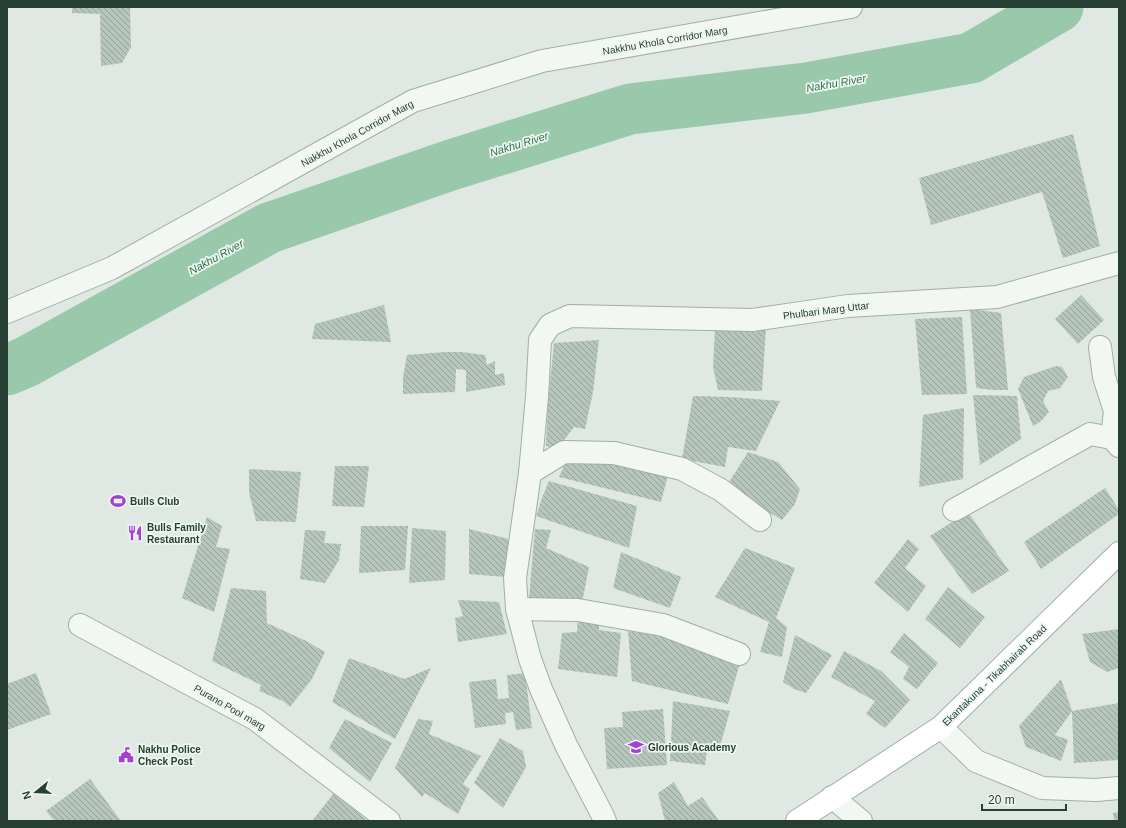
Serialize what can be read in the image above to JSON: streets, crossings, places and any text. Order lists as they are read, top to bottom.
{
  "streets": {
    "main road": ["Ekantakuna - Tikabhairab Road"],
    "street": ["Nakkhu Khola Corridor Marg", "Phulbari Marg Uttar", "Purano Pool marg"]
  },
  "water": ["Nakhu River"],
  "places": {
    "sports": ["Bulls Club"],
    "restaurant": ["Bulls Family Restaurant"],
    "school or university": ["Glorious Academy"],
    "public building": ["Nakhu Police Check Post"]
  },
  "scale_bar": "20 m",
  "north": "left"
}
